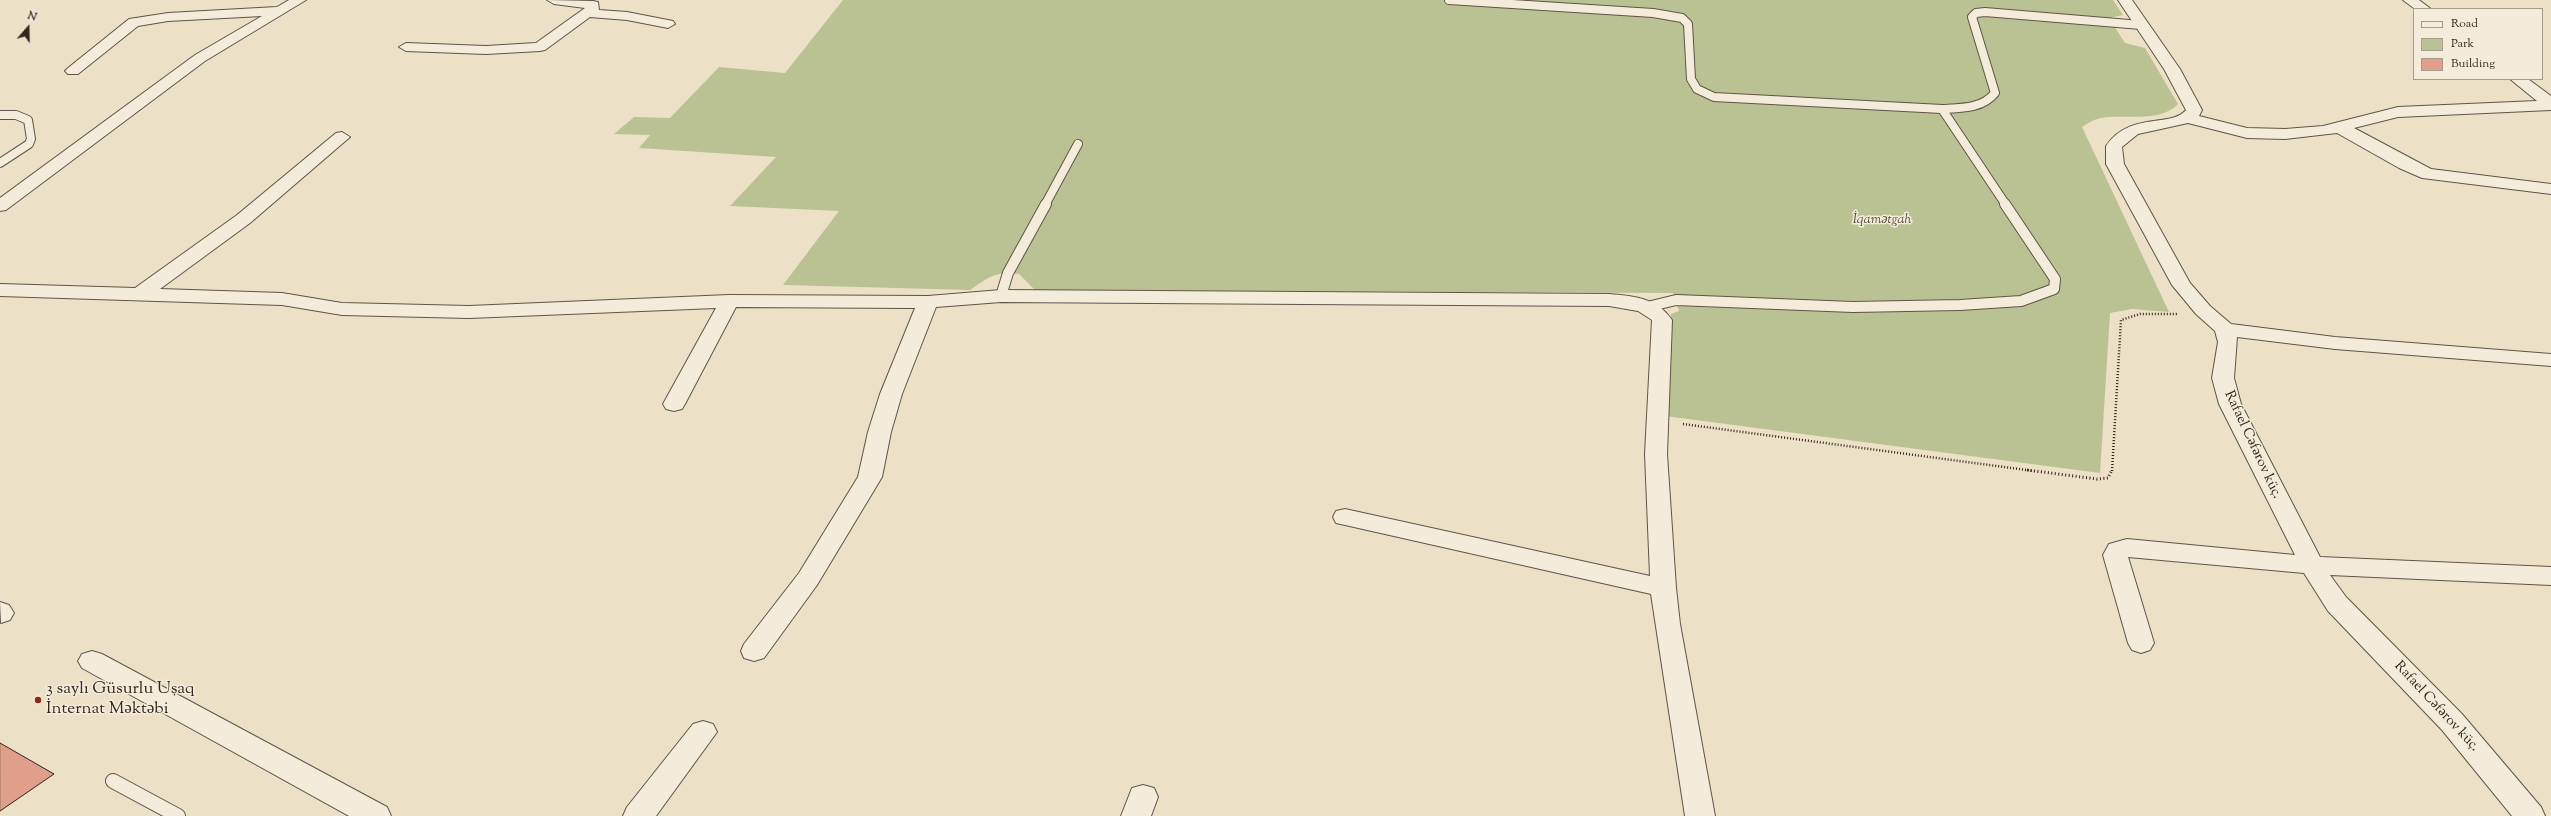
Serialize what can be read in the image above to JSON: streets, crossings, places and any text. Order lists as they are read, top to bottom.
{
  "streets": {
    "street": ["Rafael Cəfərov küç."]
  },
  "parks": ["İqamətgah"],
  "places": ["3 saylı Güsurlu Uşaq İnternat Məktəbi"],
  "legend": ["Road", "Park", "Building"],
  "north": "top"
}
